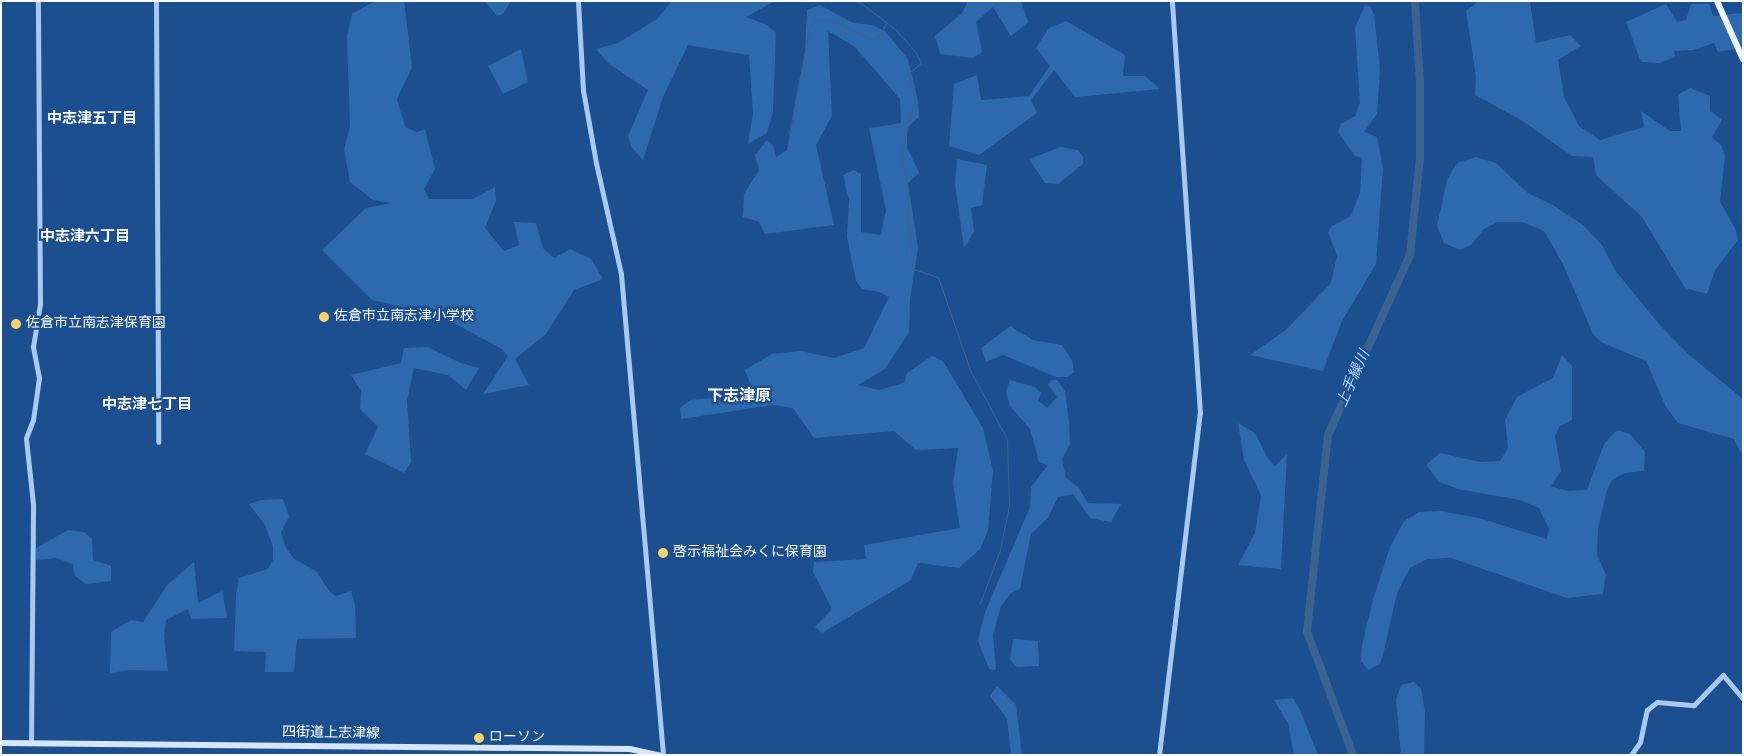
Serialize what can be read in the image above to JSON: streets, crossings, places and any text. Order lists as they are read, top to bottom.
{
  "streets": {
    "main road": ["四街道上志津線"]
  },
  "districts": [
    "中志津五丁目",
    "中志津六丁目",
    "下志津原",
    "中志津七丁目"
  ],
  "water": ["上手繰川"],
  "places": [
    "佐倉市立南志津小学校",
    "佐倉市立南志津保育園",
    "啓示福祉会みくに保育園",
    "ローソン"
  ]
}
